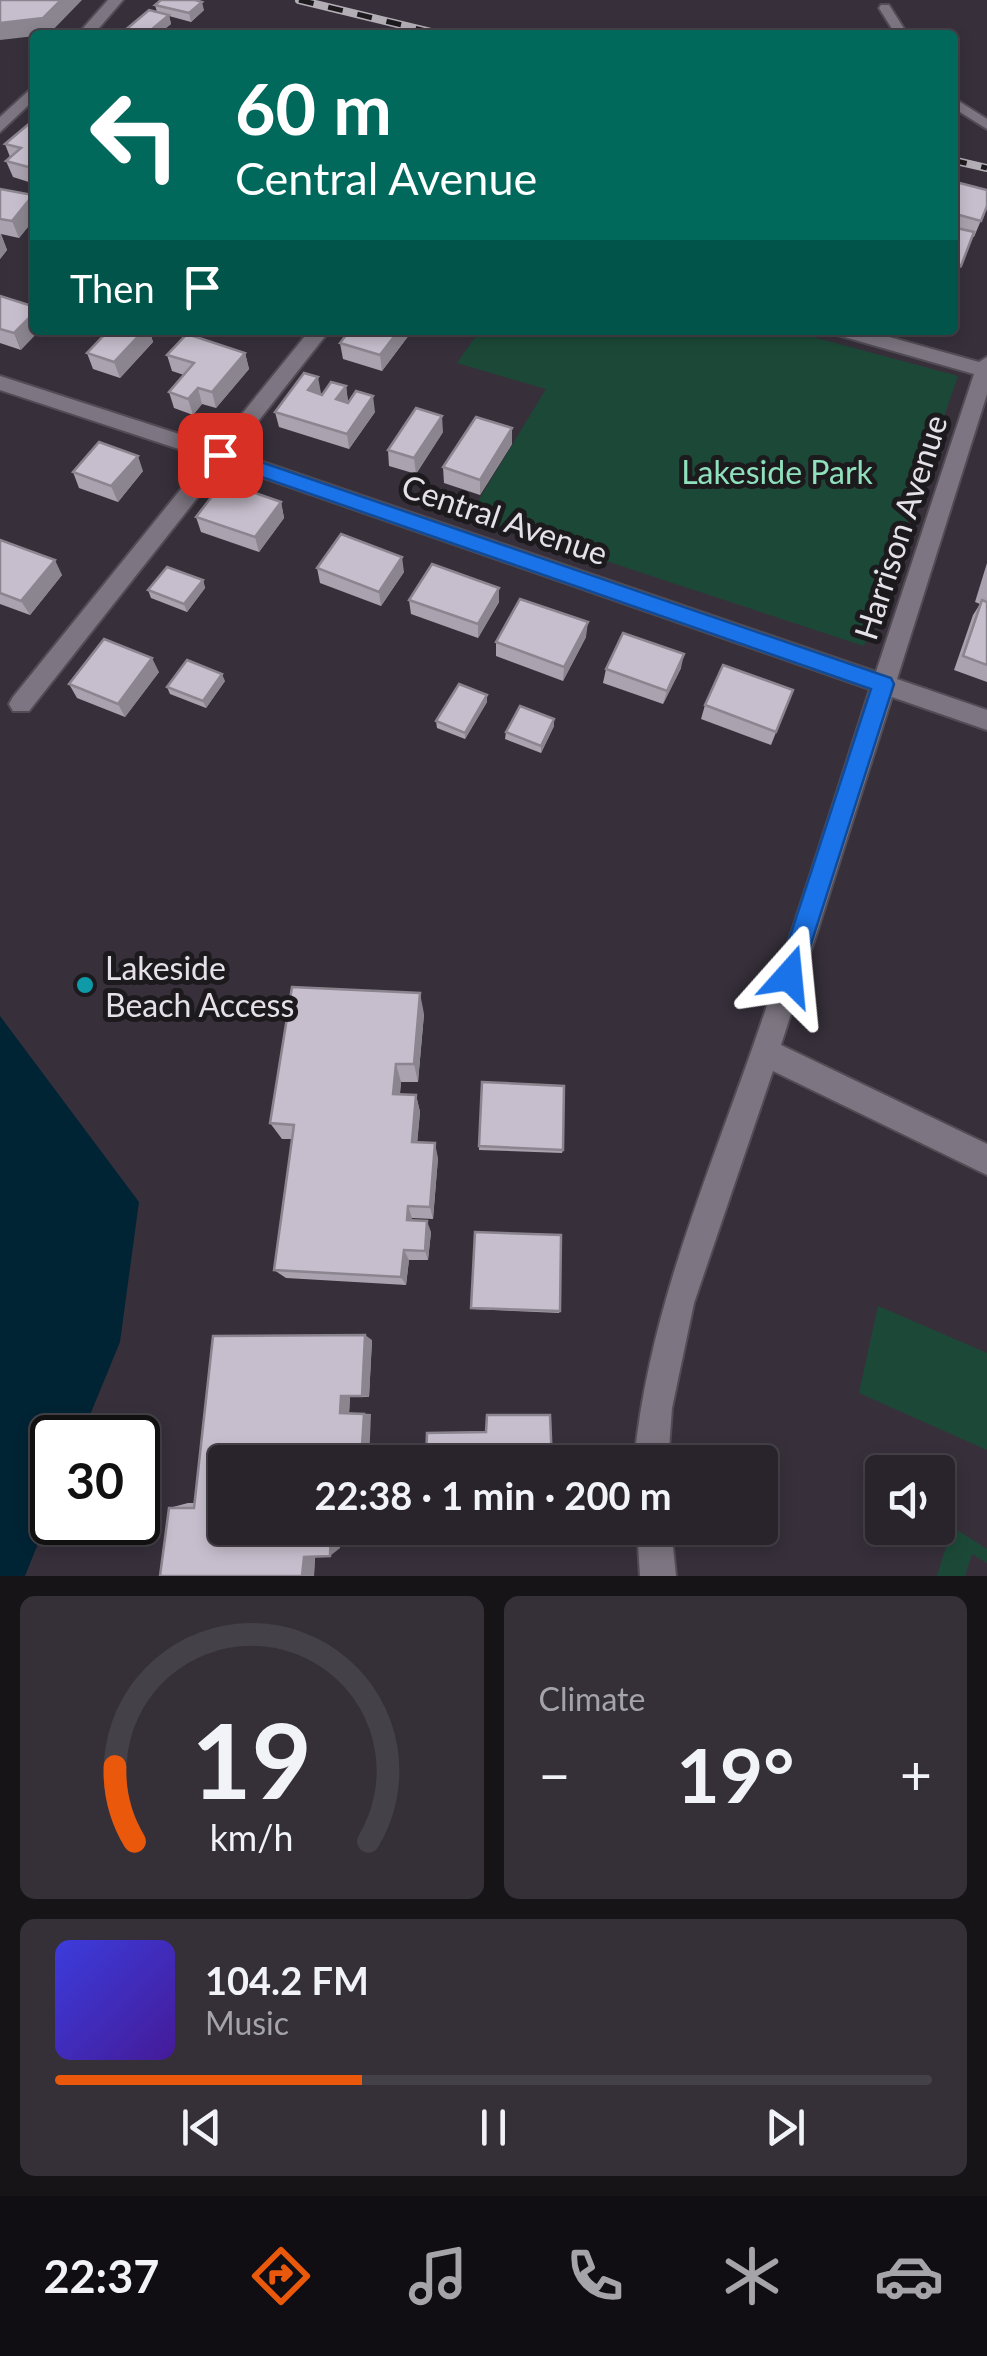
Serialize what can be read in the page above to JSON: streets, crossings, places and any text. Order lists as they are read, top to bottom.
{
  "streets": {
    "street": ["Central Avenue", "Harrison Avenue"]
  },
  "crossings": [
    ["Central Avenue", "Harrison Avenue"]
  ],
  "parks": ["Lakeside Park"],
  "places": ["Lakeside Beach Access"],
  "page": {
    "turn": ["60 m", "Central Avenue"],
    "then": "Then",
    "limit": "30",
    "trip": "22:38 · 1 min · 200 m",
    "tile": "Climate",
    "heat": ["−", "19°", "+"],
    "song": ["104.2 FM", "Music"],
    "tabs": "22:37",
    "gauge": ["19", "km/h"]
  }
}
